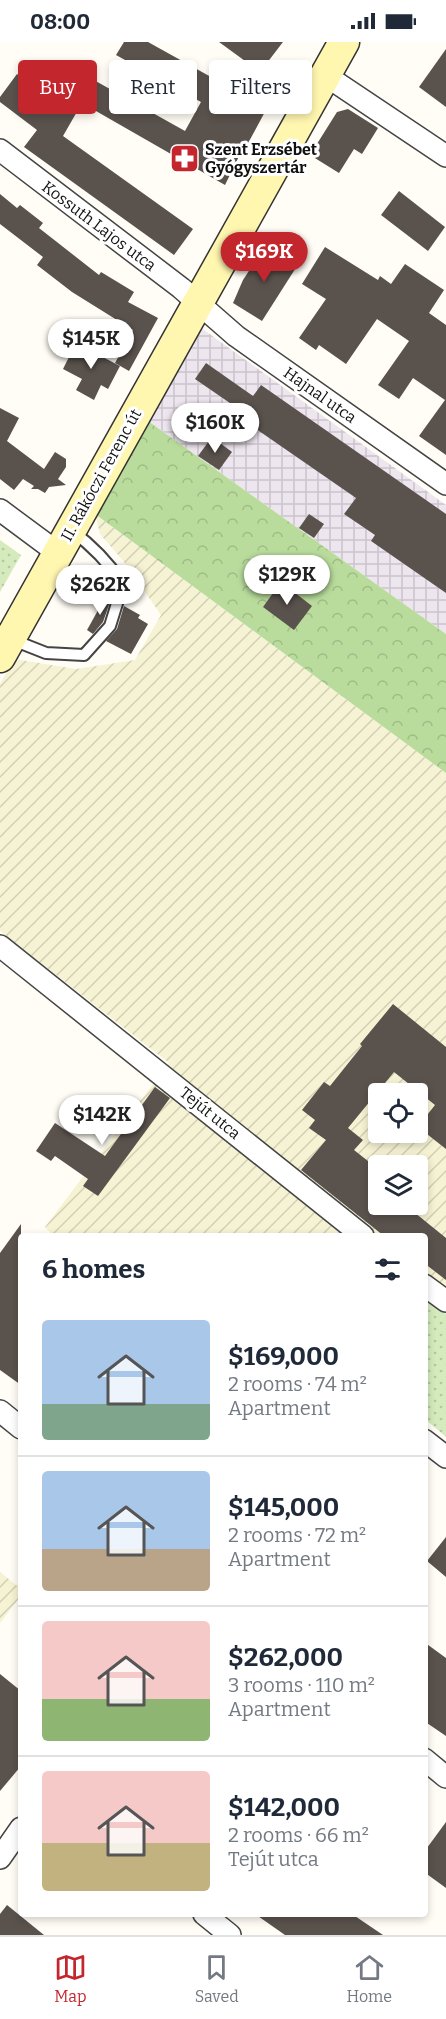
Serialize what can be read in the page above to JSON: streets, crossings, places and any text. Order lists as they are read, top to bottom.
{
  "streets": {
    "main road": ["II. Rákóczi Ferenc út"],
    "street": ["Kossuth Lajos utca", "Hajnal utca", "Tejút utca"]
  },
  "crossings": [
    ["Kossuth Lajos utca", "Hajnal utca"],
    ["Kossuth Lajos utca", "II. Rákóczi Ferenc út"],
    ["Hajnal utca", "II. Rákóczi Ferenc út"]
  ],
  "places": {
    "pharmacy": ["Szent Erzsébet Gyógyszertár"]
  },
  "page": {
    "status": "08:00",
    "chip": ["Buy", "Rent", "Filters"],
    "price": [
      "$169K",
      "$145K",
      "$160K",
      "$129K",
      "$262K",
      "$142K"
    ],
    "heading": "6 homes",
    "list": [
      {
        "name": "$169,000",
        "note": "2 rooms · 74 m² · Apartment"
      },
      {
        "name": "$145,000",
        "note": "2 rooms · 72 m² · Apartment"
      },
      {
        "name": "$262,000",
        "note": "3 rooms · 110 m² · Apartment"
      },
      {
        "name": "$142,000",
        "note": "2 rooms · 66 m² · Tejút utca"
      }
    ],
    "tabs": ["Map", "Saved", "Home"]
  }
}
